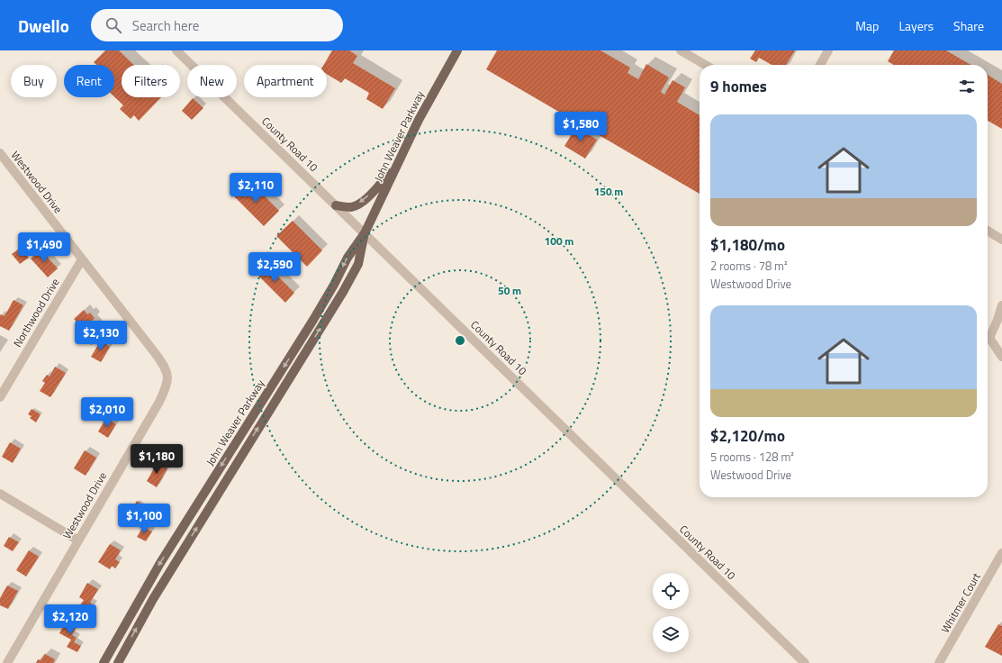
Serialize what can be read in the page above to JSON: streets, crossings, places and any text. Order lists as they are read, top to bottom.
{
  "streets": {
    "main road": ["John Weaver Parkway"],
    "street": [
      "County Road 10",
      "Westwood Drive",
      "Northwood Drive",
      "Whitmer Court"
    ]
  },
  "crossings": [
    ["John Weaver Parkway", "County Road 10"],
    ["Westwood Drive", "Northwood Drive"]
  ],
  "page": {
    "header": "Dwello",
    "search": "Search here",
    "nav": ["Map", "Layers", "Share"],
    "chip": [
      "Buy",
      "Rent",
      "Filters",
      "New",
      "Apartment"
    ],
    "heading": "9 homes",
    "list": [
      {
        "name": "$1,180/mo",
        "note": "2 rooms · 78 m² · Westwood Drive"
      },
      {
        "name": "$2,120/mo",
        "note": "5 rooms · 128 m² · Westwood Drive"
      }
    ],
    "price": [
      "$1,580",
      "$2,110",
      "$1,490",
      "$2,590",
      "$2,130",
      "$2,010",
      "$1,180",
      "$1,100",
      "$2,120"
    ]
  },
  "rings": ["150 m", "100 m", "50 m"]
}
